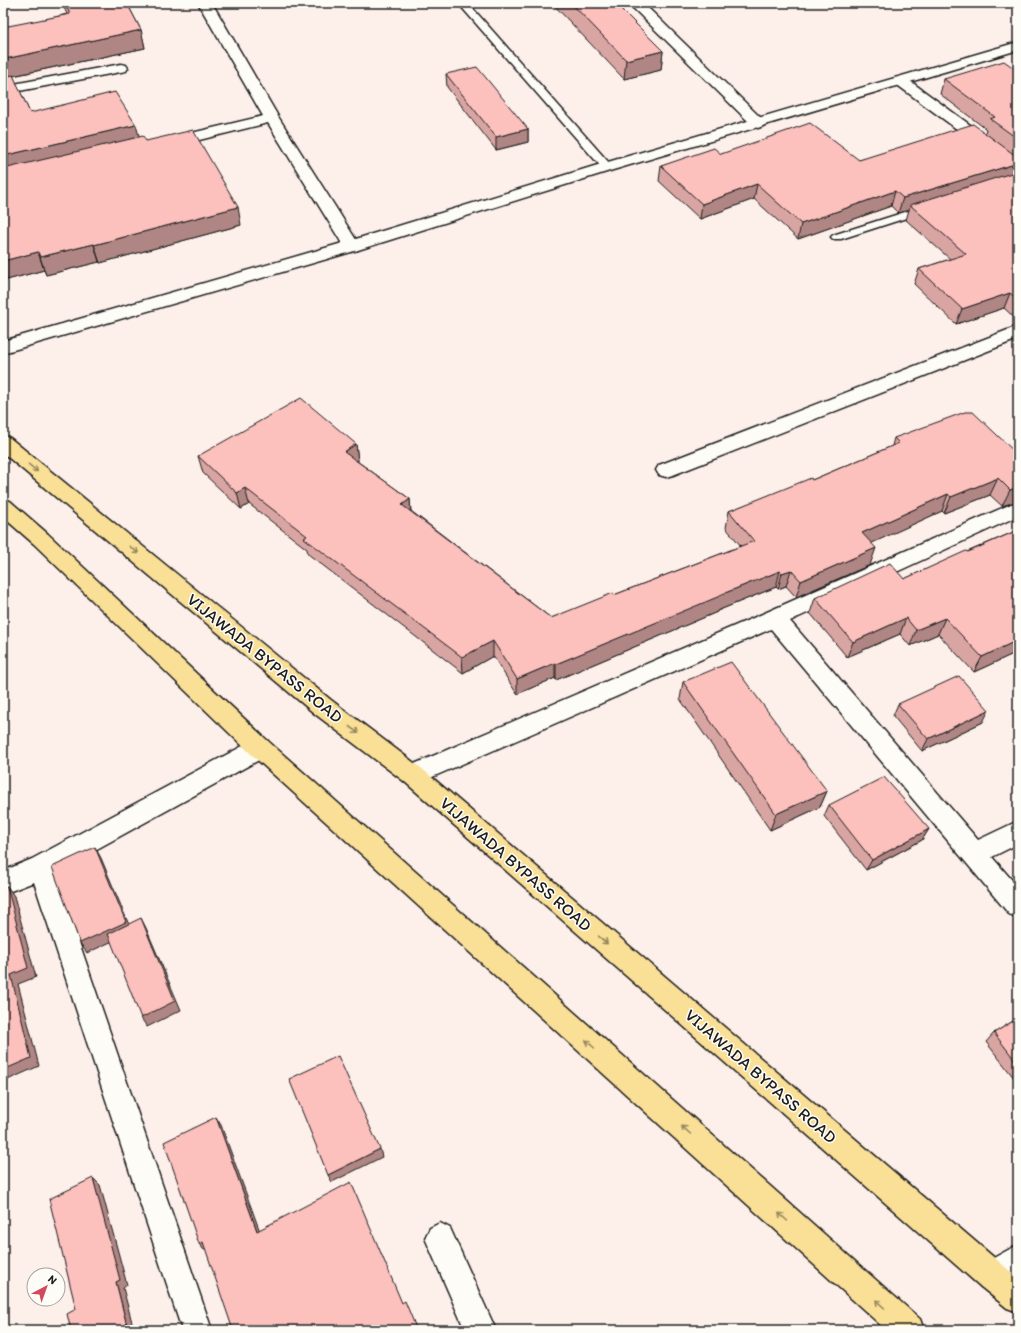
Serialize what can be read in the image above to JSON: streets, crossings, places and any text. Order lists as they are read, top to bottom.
{
  "streets": {
    "main road": ["VIJAWADA BYPASS ROAD"]
  },
  "north": "top right"
}
